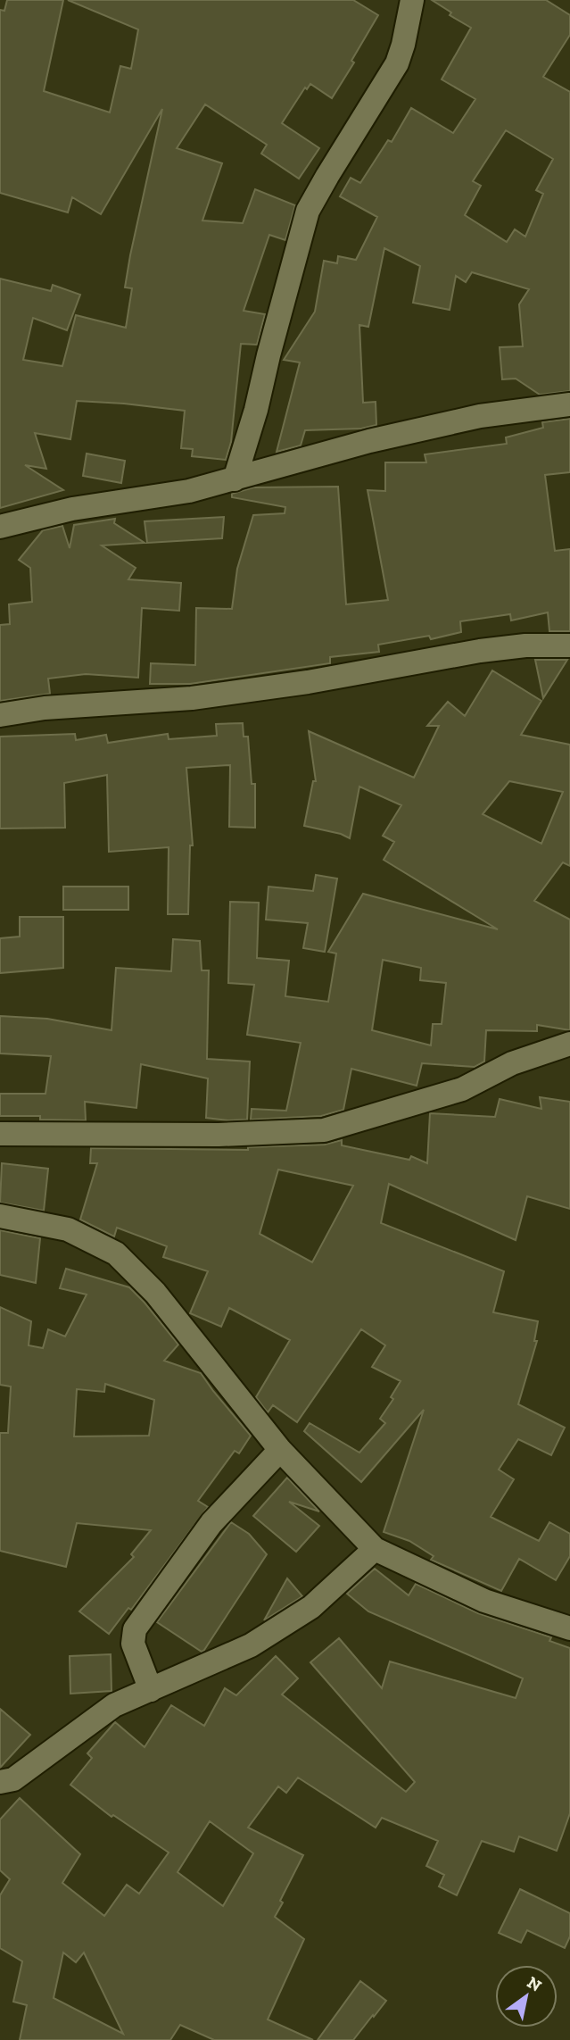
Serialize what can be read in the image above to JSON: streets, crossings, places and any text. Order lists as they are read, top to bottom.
{
  "north": "top right"
}
